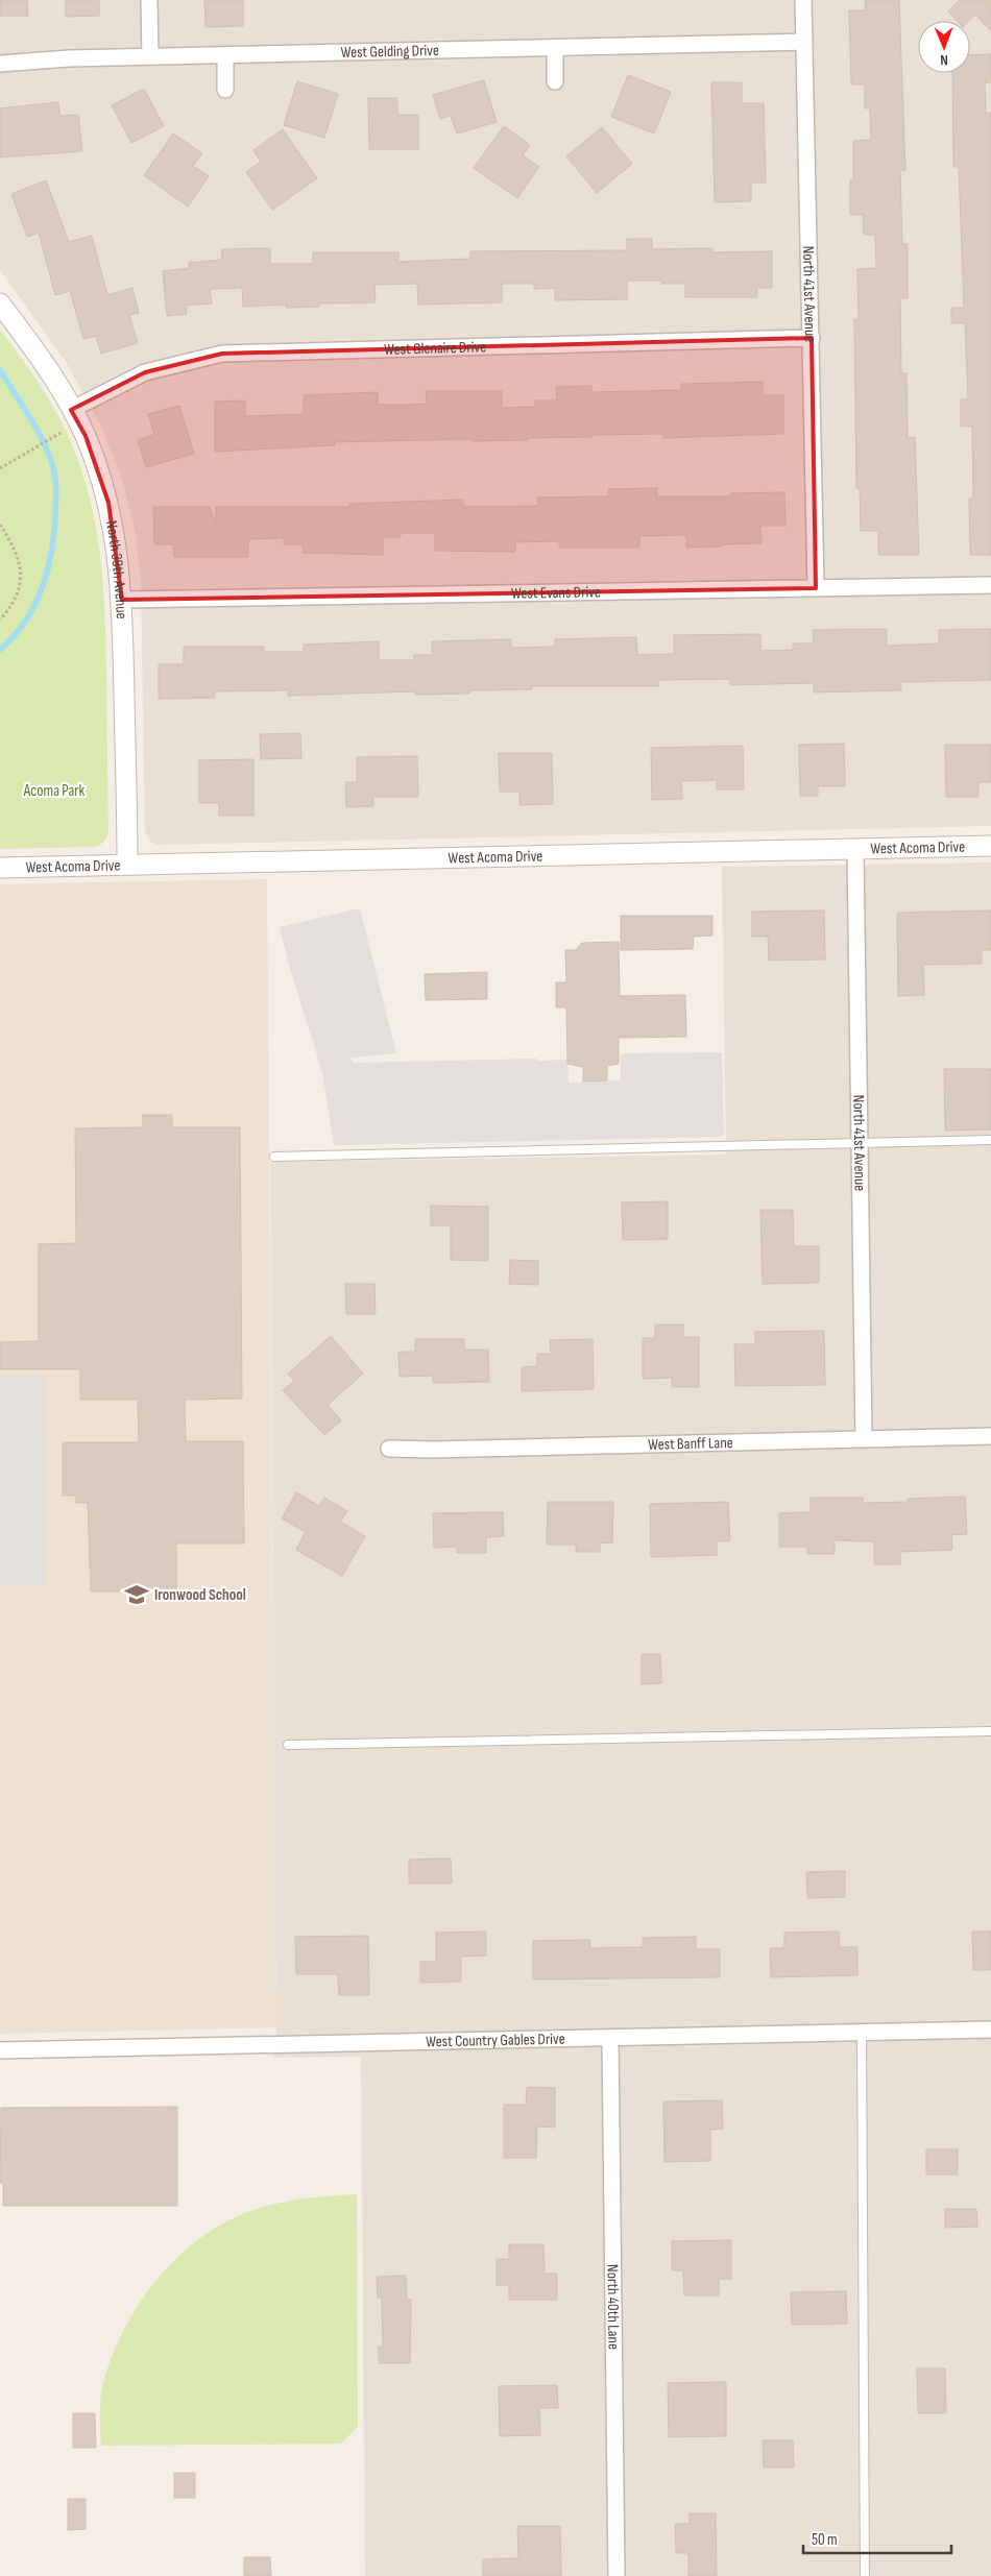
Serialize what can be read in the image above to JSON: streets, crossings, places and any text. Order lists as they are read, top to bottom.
{
  "streets": {
    "street": [
      "West Gelding Drive",
      "North 41st Avenue",
      "West Glenaire Drive",
      "North 39th Avenue",
      "West Evans Drive",
      "West Acoma Drive",
      "West Banff Lane",
      "West Country Gables Drive",
      "North 40th Lane"
    ]
  },
  "crossings": [
    ["West Gelding Drive", "North 41st Avenue"],
    ["North 41st Avenue", "West Glenaire Drive"],
    ["North 41st Avenue", "West Evans Drive"],
    ["North 41st Avenue", "West Acoma Drive"],
    ["North 41st Avenue", "West Banff Lane"],
    ["West Glenaire Drive", "North 39th Avenue"],
    ["North 39th Avenue", "West Evans Drive"],
    ["North 39th Avenue", "West Acoma Drive"],
    ["West Country Gables Drive", "North 40th Lane"]
  ],
  "parks": ["Acoma Park"],
  "places": {
    "school or university": ["Ironwood School"]
  },
  "scale_bar": "50 m",
  "north": "bottom"
}
